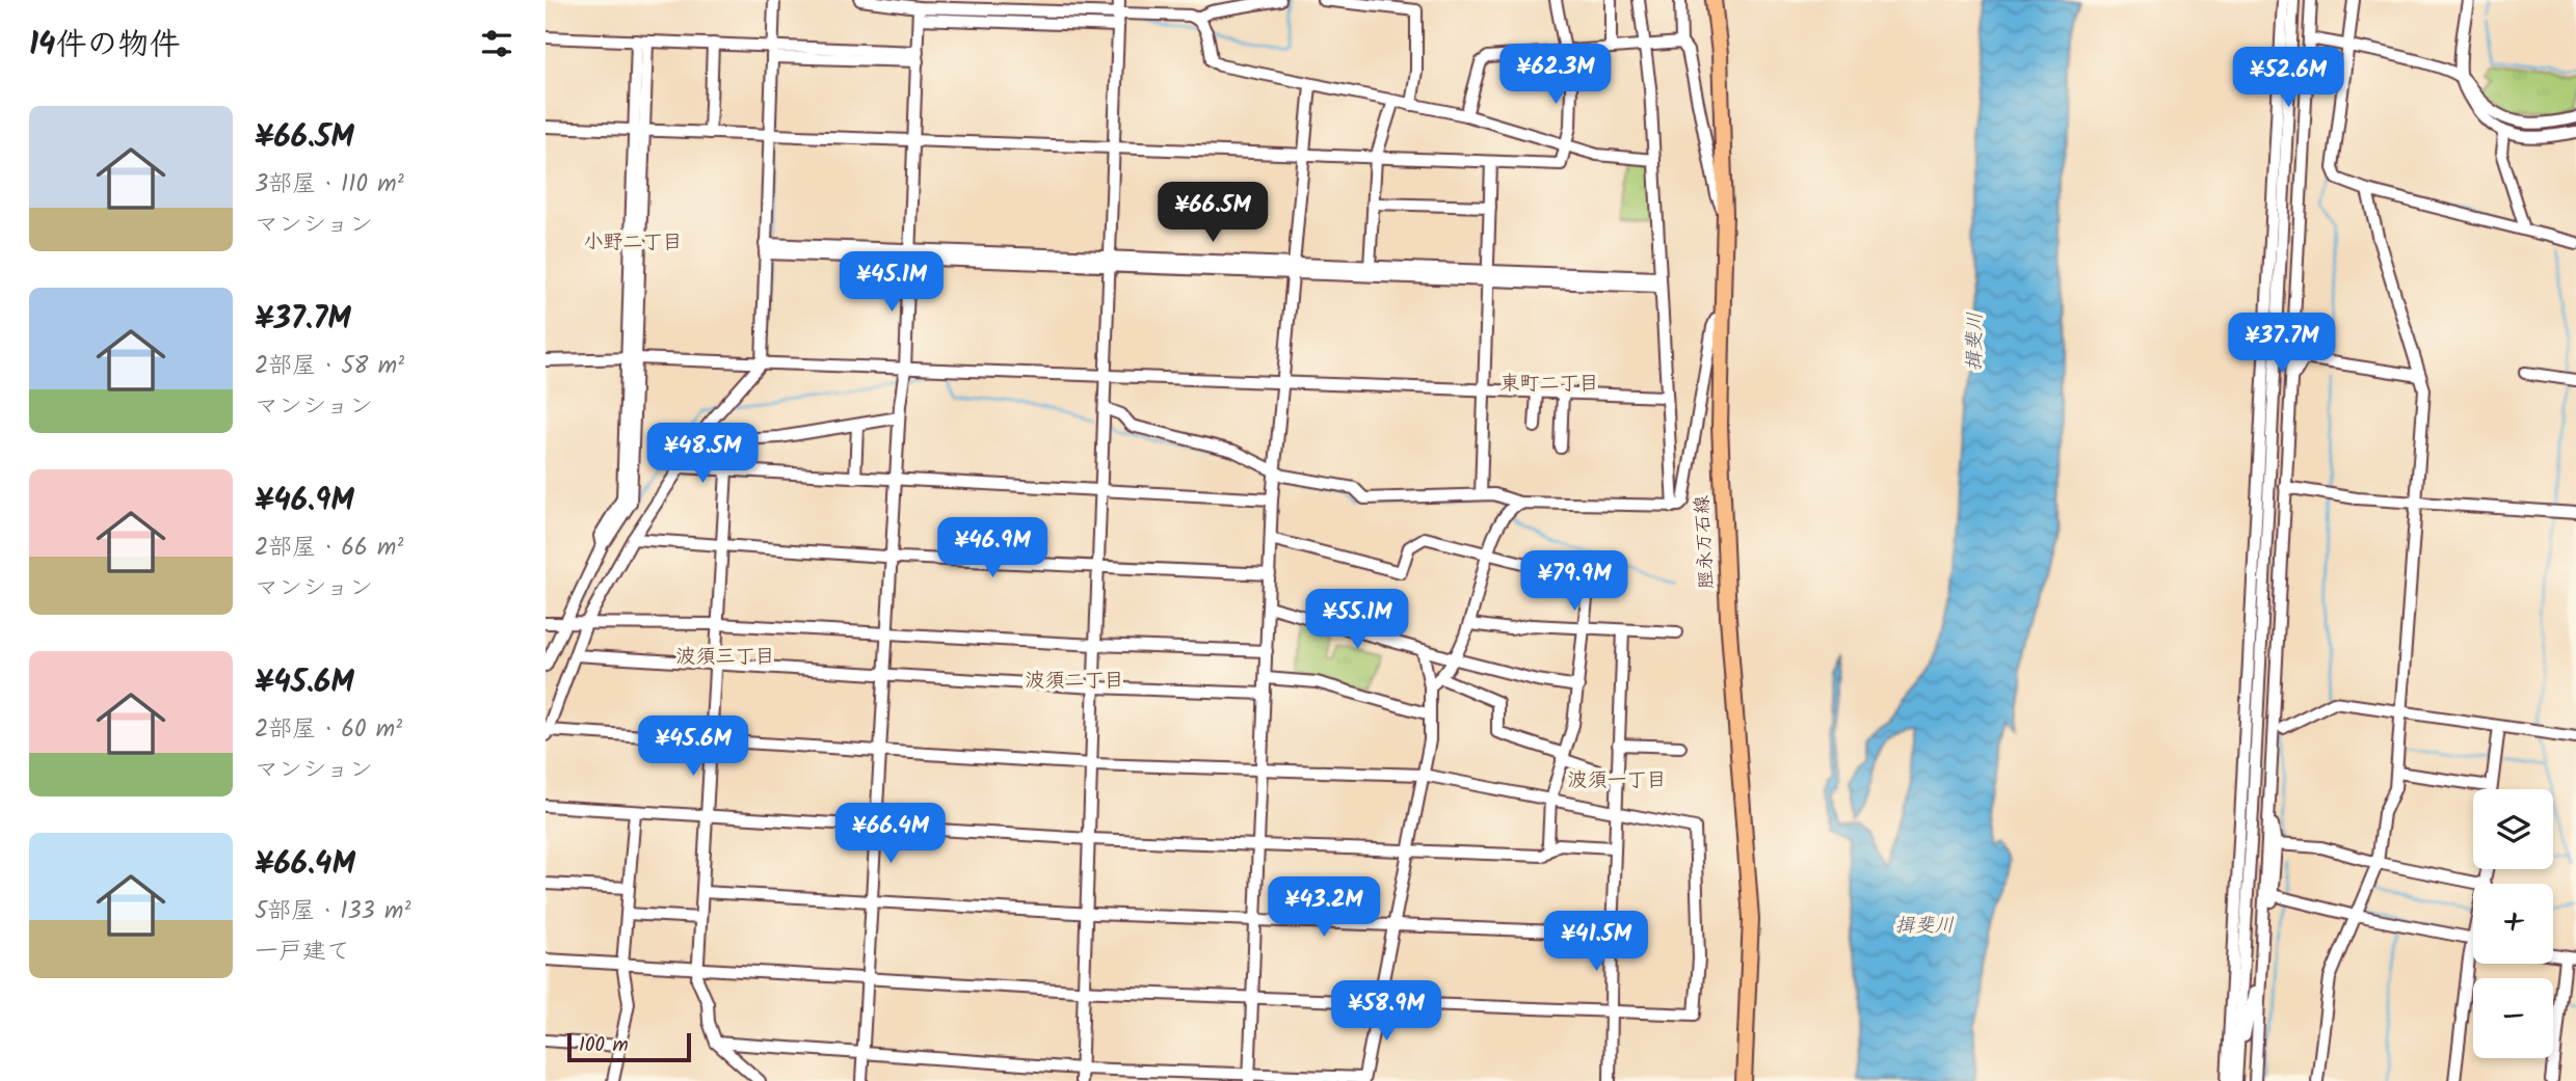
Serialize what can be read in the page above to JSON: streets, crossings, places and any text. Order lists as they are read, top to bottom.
{
  "streets": {
    "main road": ["脛永万石線"]
  },
  "districts": [
    "小野二丁目",
    "東町二丁目",
    "波須三丁目",
    "波須二丁目",
    "波須一丁目"
  ],
  "water": ["揖斐川"],
  "scale_bar": "100 m",
  "page": {
    "heading": "14件の物件",
    "price": [
      "¥62.3M",
      "¥52.6M",
      "¥66.5M",
      "¥45.1M",
      "¥37.7M",
      "¥48.5M",
      "¥46.9M",
      "¥79.9M",
      "¥55.1M",
      "¥45.6M",
      "¥66.4M",
      "¥43.2M",
      "¥41.5M",
      "¥58.9M"
    ],
    "list": [
      {
        "name": "¥66.5M",
        "note": "3部屋 · 110 m² · マンション"
      },
      {
        "name": "¥37.7M",
        "note": "2部屋 · 58 m² · マンション"
      },
      {
        "name": "¥46.9M",
        "note": "2部屋 · 66 m² · マンション"
      },
      {
        "name": "¥45.6M",
        "note": "2部屋 · 60 m² · マンション"
      },
      {
        "name": "¥66.4M",
        "note": "5部屋 · 133 m² · 一戸建て"
      }
    ],
    "map_buttons": ["+", "−"],
    "scale": "100 m"
  }
}
